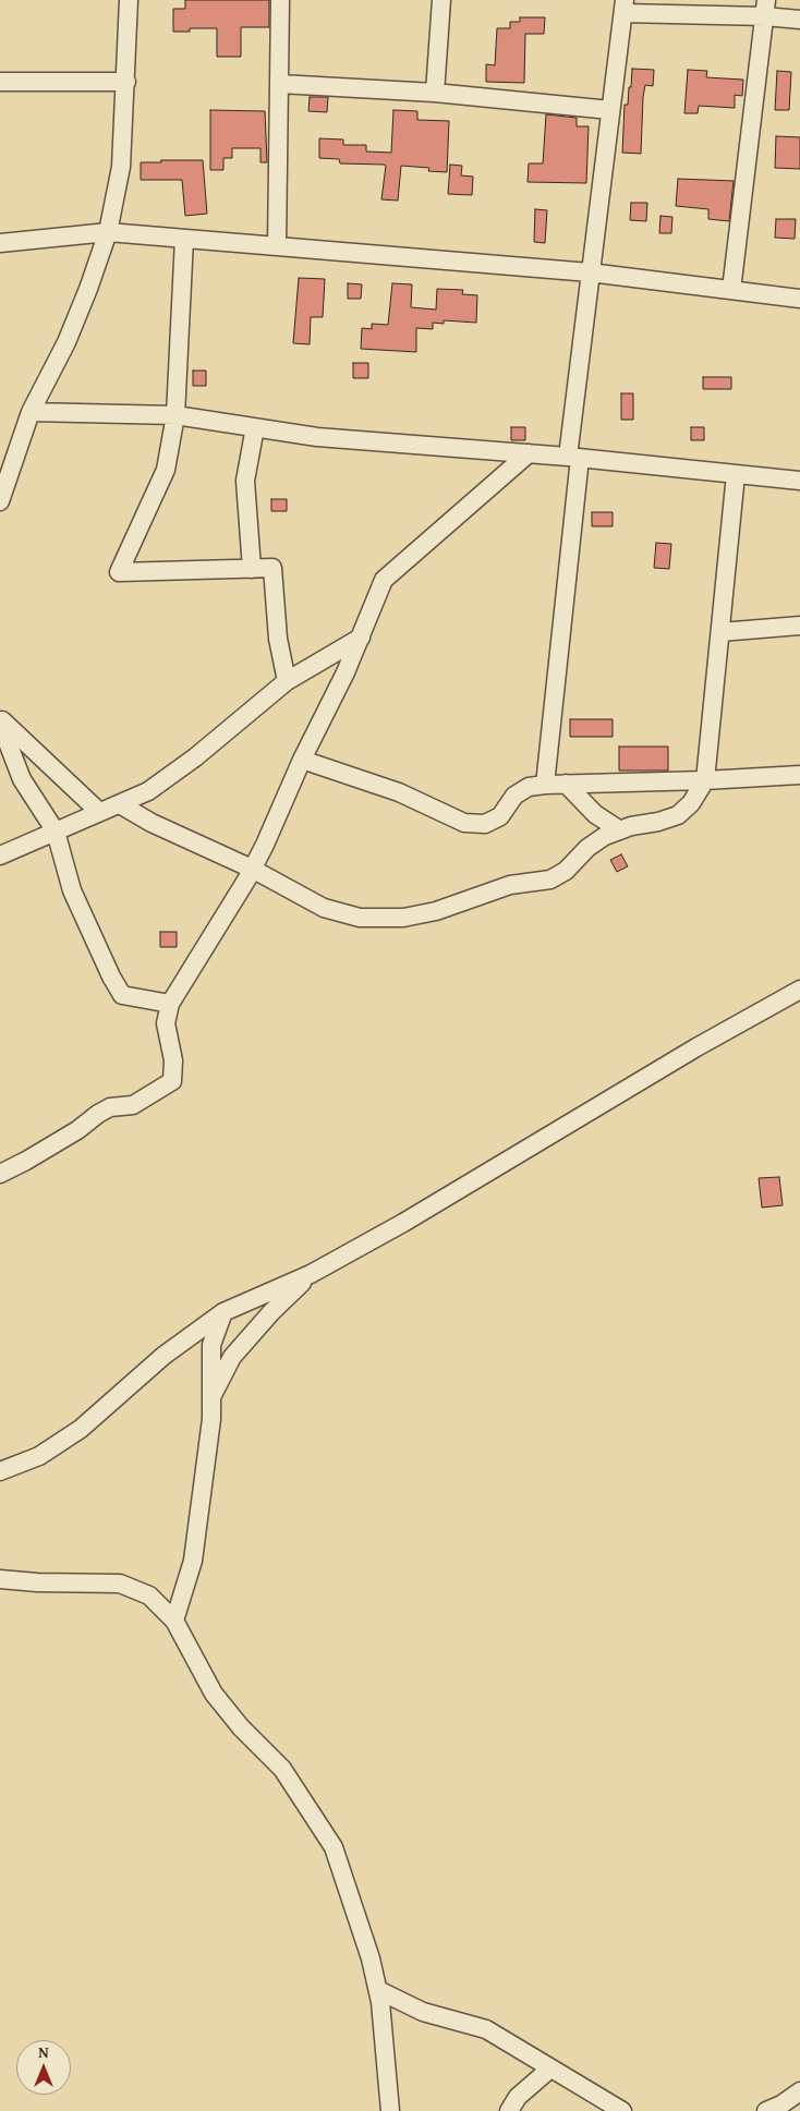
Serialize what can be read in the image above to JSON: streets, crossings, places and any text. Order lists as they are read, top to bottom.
{
  "north": "top"
}
